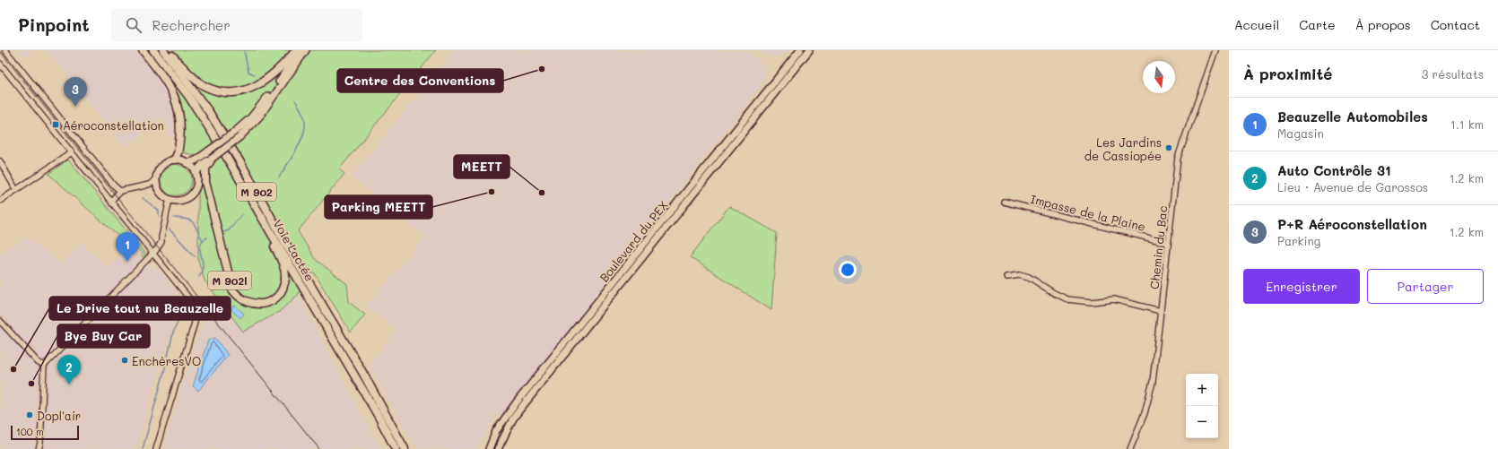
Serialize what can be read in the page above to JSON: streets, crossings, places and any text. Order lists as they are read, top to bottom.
{
  "streets": {
    "highway": ["M 902", "Voie Lactée", "M 902l"],
    "main road": ["Boulevard du PEX"],
    "street": ["Impasse de la Plaine", "Chemin du Bac"]
  },
  "crossings": [
    ["Impasse de la Plaine", "Chemin du Bac"],
    ["Voie Lactée", "M 902l"]
  ],
  "places": {
    "other": [
      "Centre des Conventions",
      "Les Jardins de Cassiopée",
      "Parking MEETT",
      "MEETT",
      "EnchèresVO",
      "Le Drive tout nu Beauzelle",
      "Bye Buy Car",
      "Dopl'air"
    ],
    "transit": ["Aéroconstellation"]
  },
  "scale_bar": "100 m",
  "north": "bottom",
  "page": {
    "header": "Pinpoint",
    "search": "Rechercher",
    "nav": [
      "Accueil",
      "Carte",
      "À propos",
      "Contact"
    ],
    "heading": ["À proximité", "3 résultats"],
    "pins": ["3", "1", "2"],
    "list": [
      {
        "mark": "1",
        "name": "Beauzelle Automobiles",
        "note": "Magasin",
        "value": "1.1 km"
      },
      {
        "mark": "2",
        "name": "Auto Contrôle 31",
        "note": "Lieu · Avenue de Garossos",
        "value": "1.2 km"
      },
      {
        "mark": "3",
        "name": "P+R Aéroconstellation",
        "note": "Parking",
        "value": "1.2 km"
      }
    ],
    "buttons": ["Enregistrer", "Partager"],
    "map_buttons": ["+", "−"],
    "scale": "100 m"
  }
}
